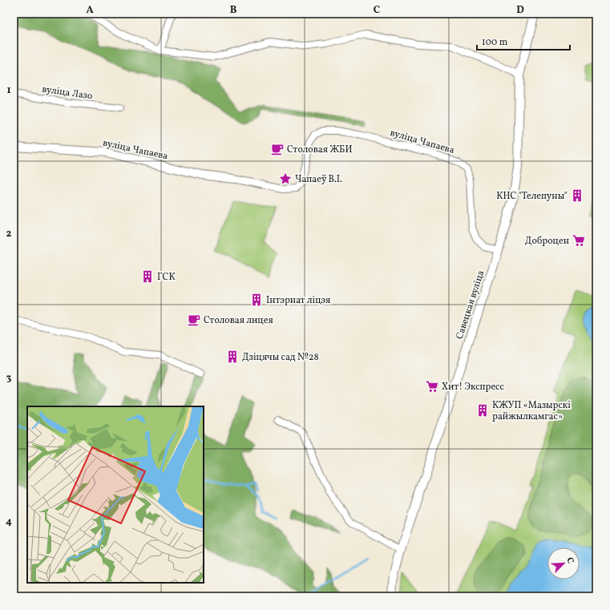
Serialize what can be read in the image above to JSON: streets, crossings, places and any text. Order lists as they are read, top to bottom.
{
  "streets": {
    "street": ["вуліца Лазо", "вуліца Чапаева", "Савецкая вуліца"]
  },
  "crossings": [
    ["вуліца Чапаева", "Савецкая вуліца"]
  ],
  "places": {
    "cafe": ["Столовая ЖБИ", "Столовая лицея"],
    "place": ["Чапаеў В.І."],
    "building": [
      "КНС \"Телепуны\"",
      "ГСК",
      "Інтэрнат ліцэя",
      "Дзіцячы сад №28",
      "КЖУП «Мазырскі райжылкамгас»"
    ],
    "supermarket": ["Доброцен", "Хит! Экспресс"]
  },
  "scale_bar": "100 m",
  "north": "top right",
  "grid": {
    "columns": [
      "A",
      "B",
      "C",
      "D"
    ],
    "rows": [
      "1",
      "2",
      "3",
      "4"
    ]
  }
}
